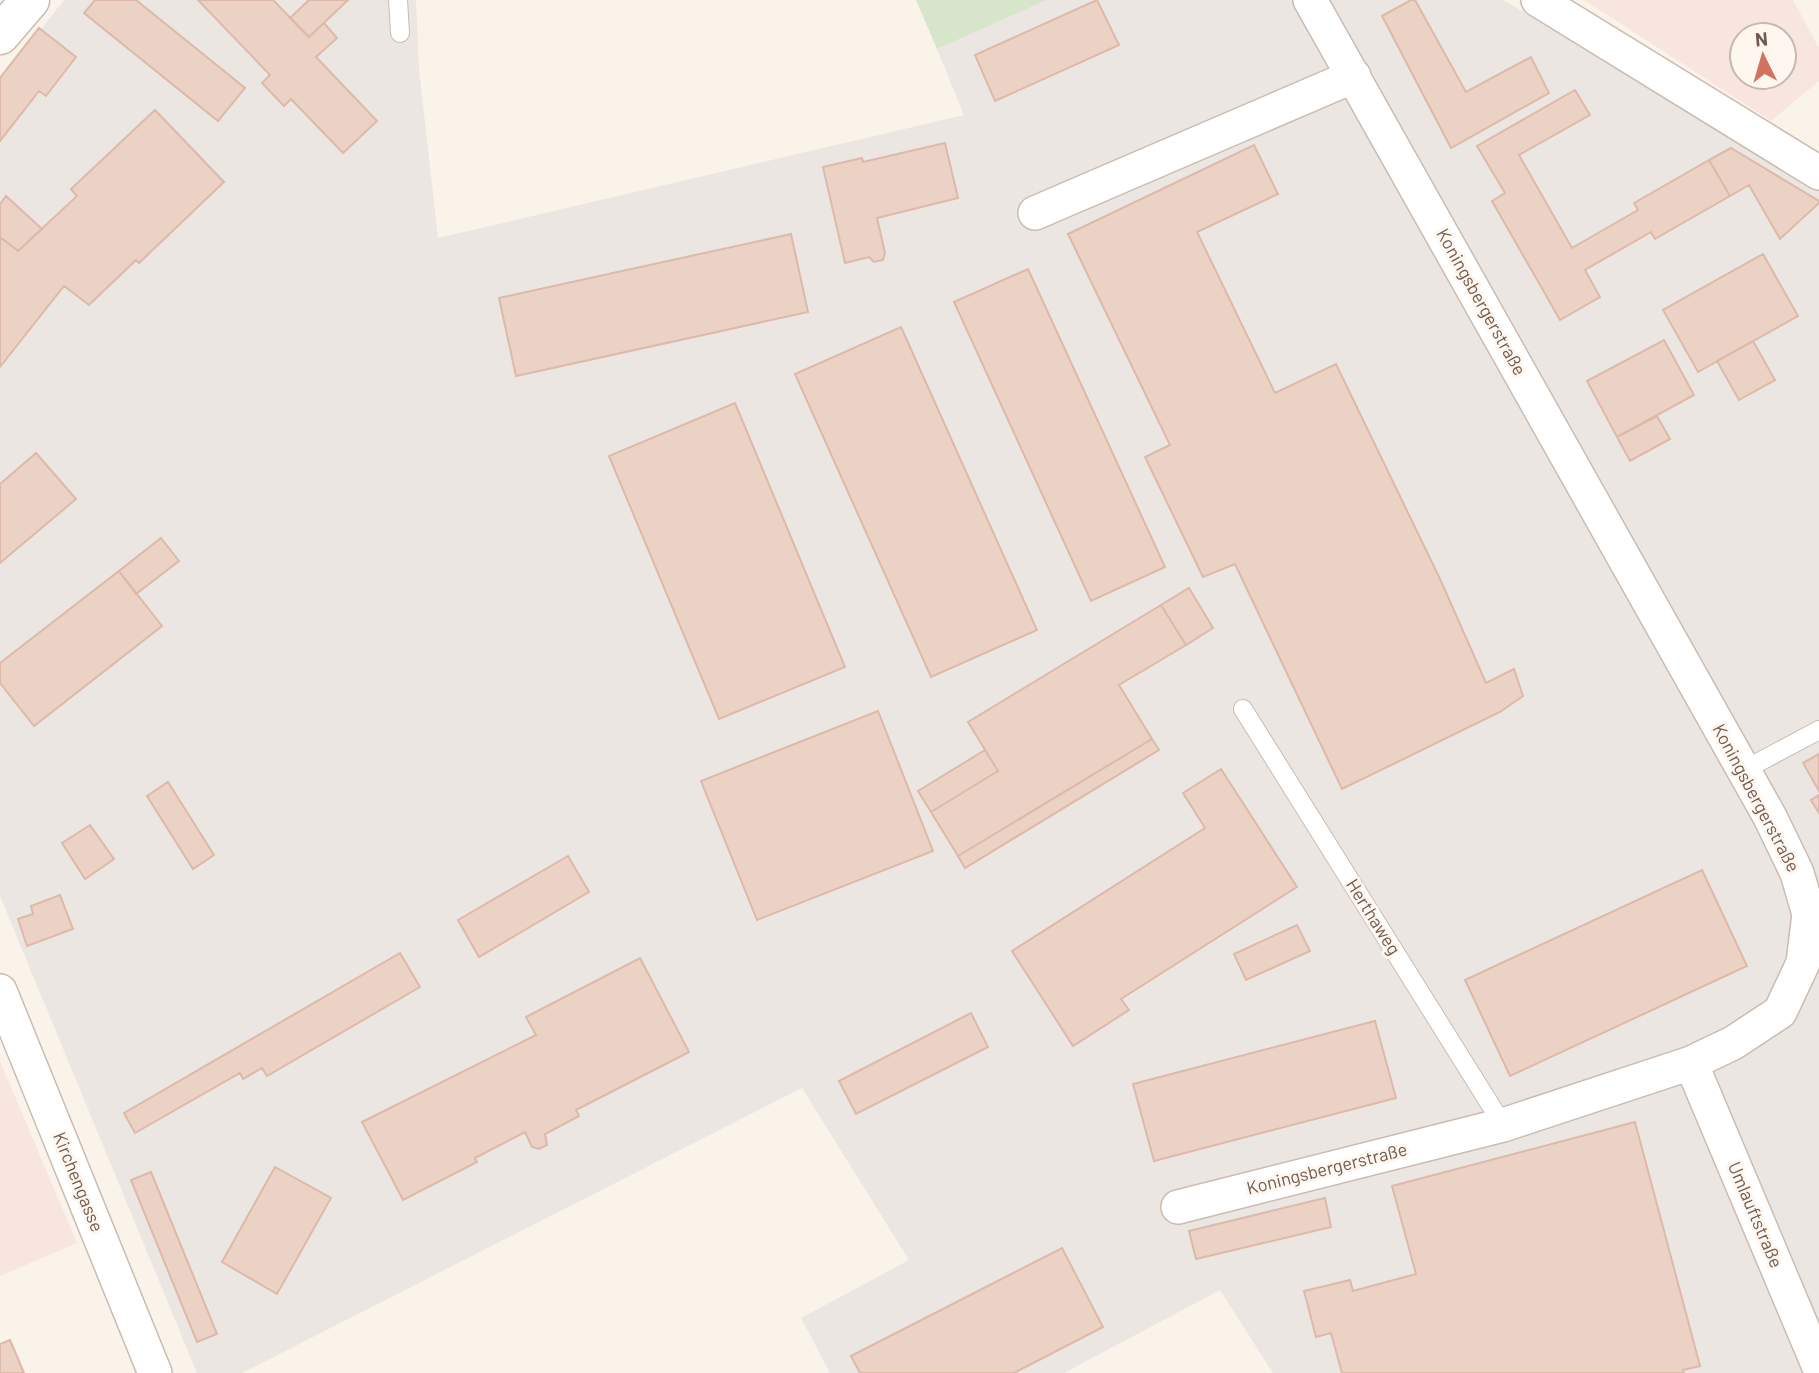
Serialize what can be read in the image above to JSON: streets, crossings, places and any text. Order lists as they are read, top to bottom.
{
  "streets": {
    "street": ["Koningsbergerstraße", "Kirchengasse", "Umlauftstraße"],
    "lane": ["Herthaweg"]
  },
  "crossings": [
    ["Koningsbergerstraße", "Herthaweg"],
    ["Koningsbergerstraße", "Umlauftstraße"]
  ],
  "north": "top"
}
